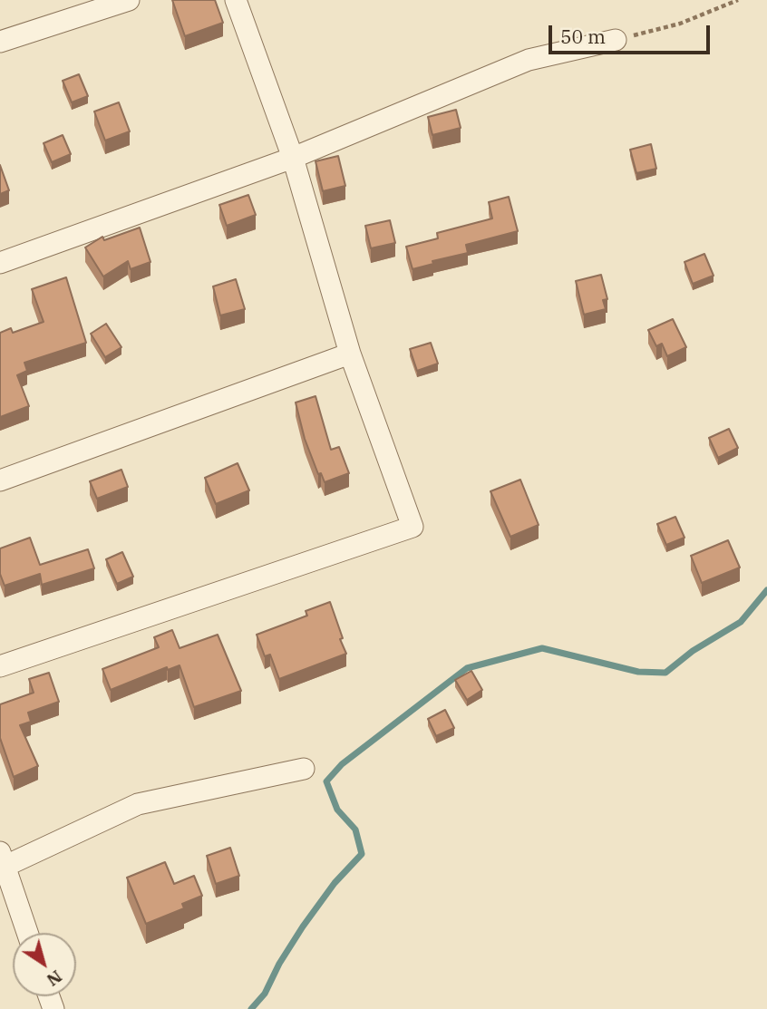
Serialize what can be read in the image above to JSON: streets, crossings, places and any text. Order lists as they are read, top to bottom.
{
  "scale_bar": "50 m",
  "north": "bottom right"
}
